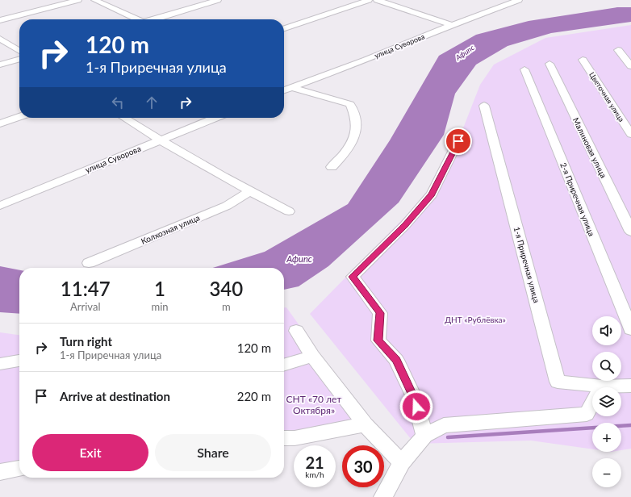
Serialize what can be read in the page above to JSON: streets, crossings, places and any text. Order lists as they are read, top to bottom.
{
  "streets": {
    "street": [
      "улица Суворова",
      "Цветочная улица",
      "Малиновая улица",
      "2-я Приречная улица",
      "Колхозная улица",
      "1-я Приречная улица"
    ]
  },
  "water": ["Афипс"],
  "parks": ["ДНТ «Рублёвка»", "СНТ «70 лет Октября»"],
  "page": {
    "turn": ["120 m", "1-я Приречная улица"],
    "eta": [
      "11:47",
      "Arrival",
      "1",
      "min",
      "340",
      "m"
    ],
    "map_buttons": ["+", "−"],
    "list": [
      {
        "name": "Turn right",
        "note": "1-я Приречная улица",
        "value": "120 m"
      },
      {
        "name": "Arrive at destination",
        "value": "220 m"
      }
    ],
    "buttons": ["Exit", "Share"],
    "speed": "21 km/h",
    "limit": "30"
  }
}
